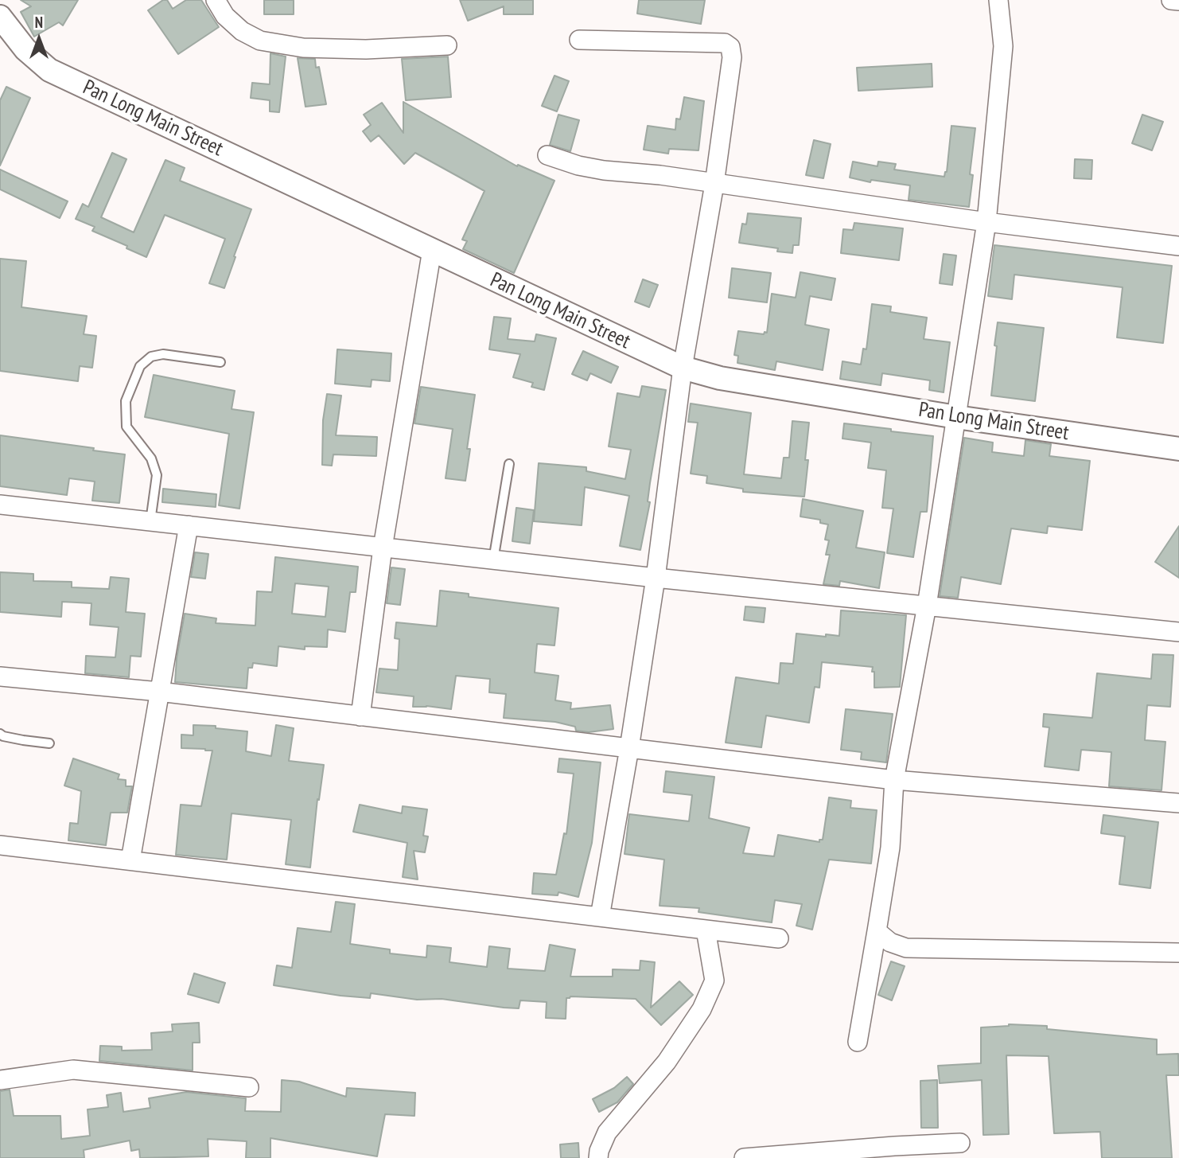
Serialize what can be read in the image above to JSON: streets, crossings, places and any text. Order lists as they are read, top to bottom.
{
  "streets": {
    "street": ["Pan Long Main Street"]
  },
  "north": "top"
}
